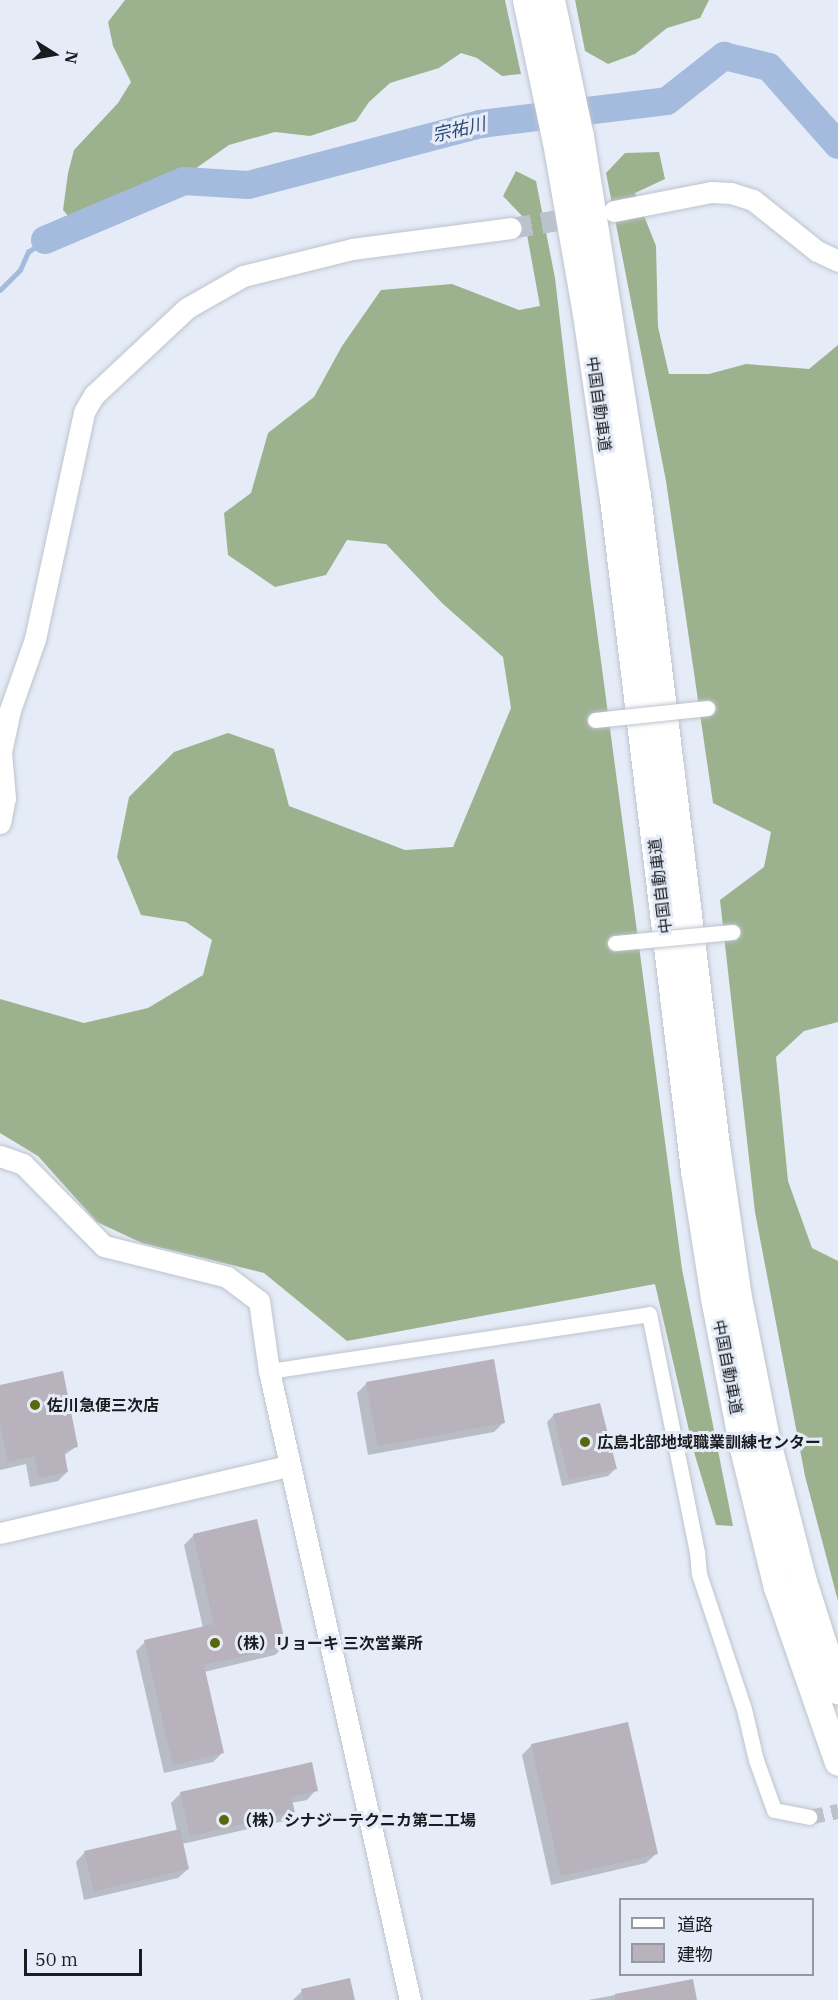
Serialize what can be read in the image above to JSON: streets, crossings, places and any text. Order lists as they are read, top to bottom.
{
  "streets": {
    "highway": ["中国自動車道"]
  },
  "water": ["宗祐川"],
  "places": [
    "佐川急便三次店",
    "広島北部地域職業訓練センター",
    "（株）リョーキ 三次営業所",
    "（株）シナジーテクニカ第二工場"
  ],
  "legend": ["道路", "建物"],
  "scale_bar": "50 m",
  "north": "right"
}
